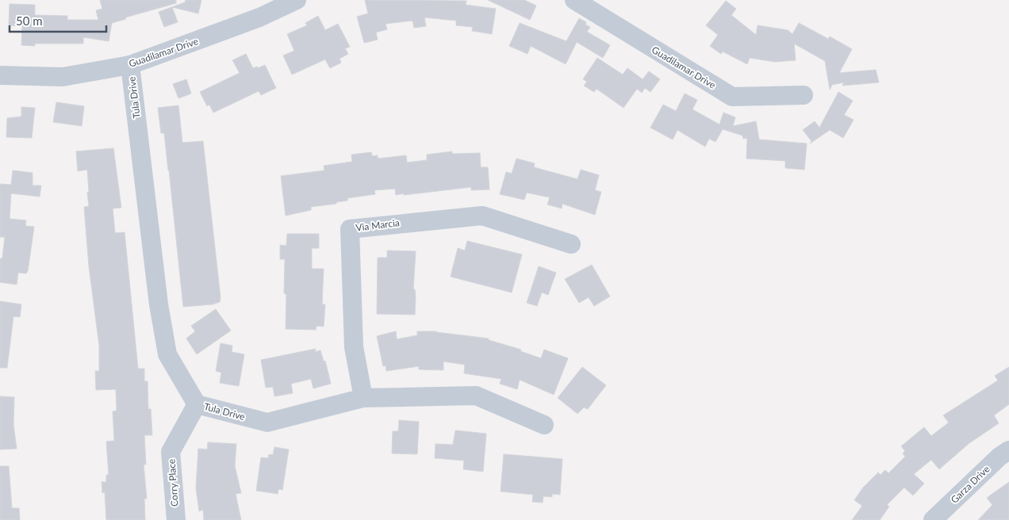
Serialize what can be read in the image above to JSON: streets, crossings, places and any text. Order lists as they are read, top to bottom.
{
  "streets": {
    "street": [
      "Guadilamar Drive",
      "Tula Drive",
      "Via Marcia",
      "Corry Place",
      "Garza Drive"
    ]
  },
  "crossings": [
    ["Guadilamar Drive", "Tula Drive"],
    ["Tula Drive", "Via Marcia"],
    ["Tula Drive", "Corry Place"]
  ],
  "scale_bar": "50 m"
}
